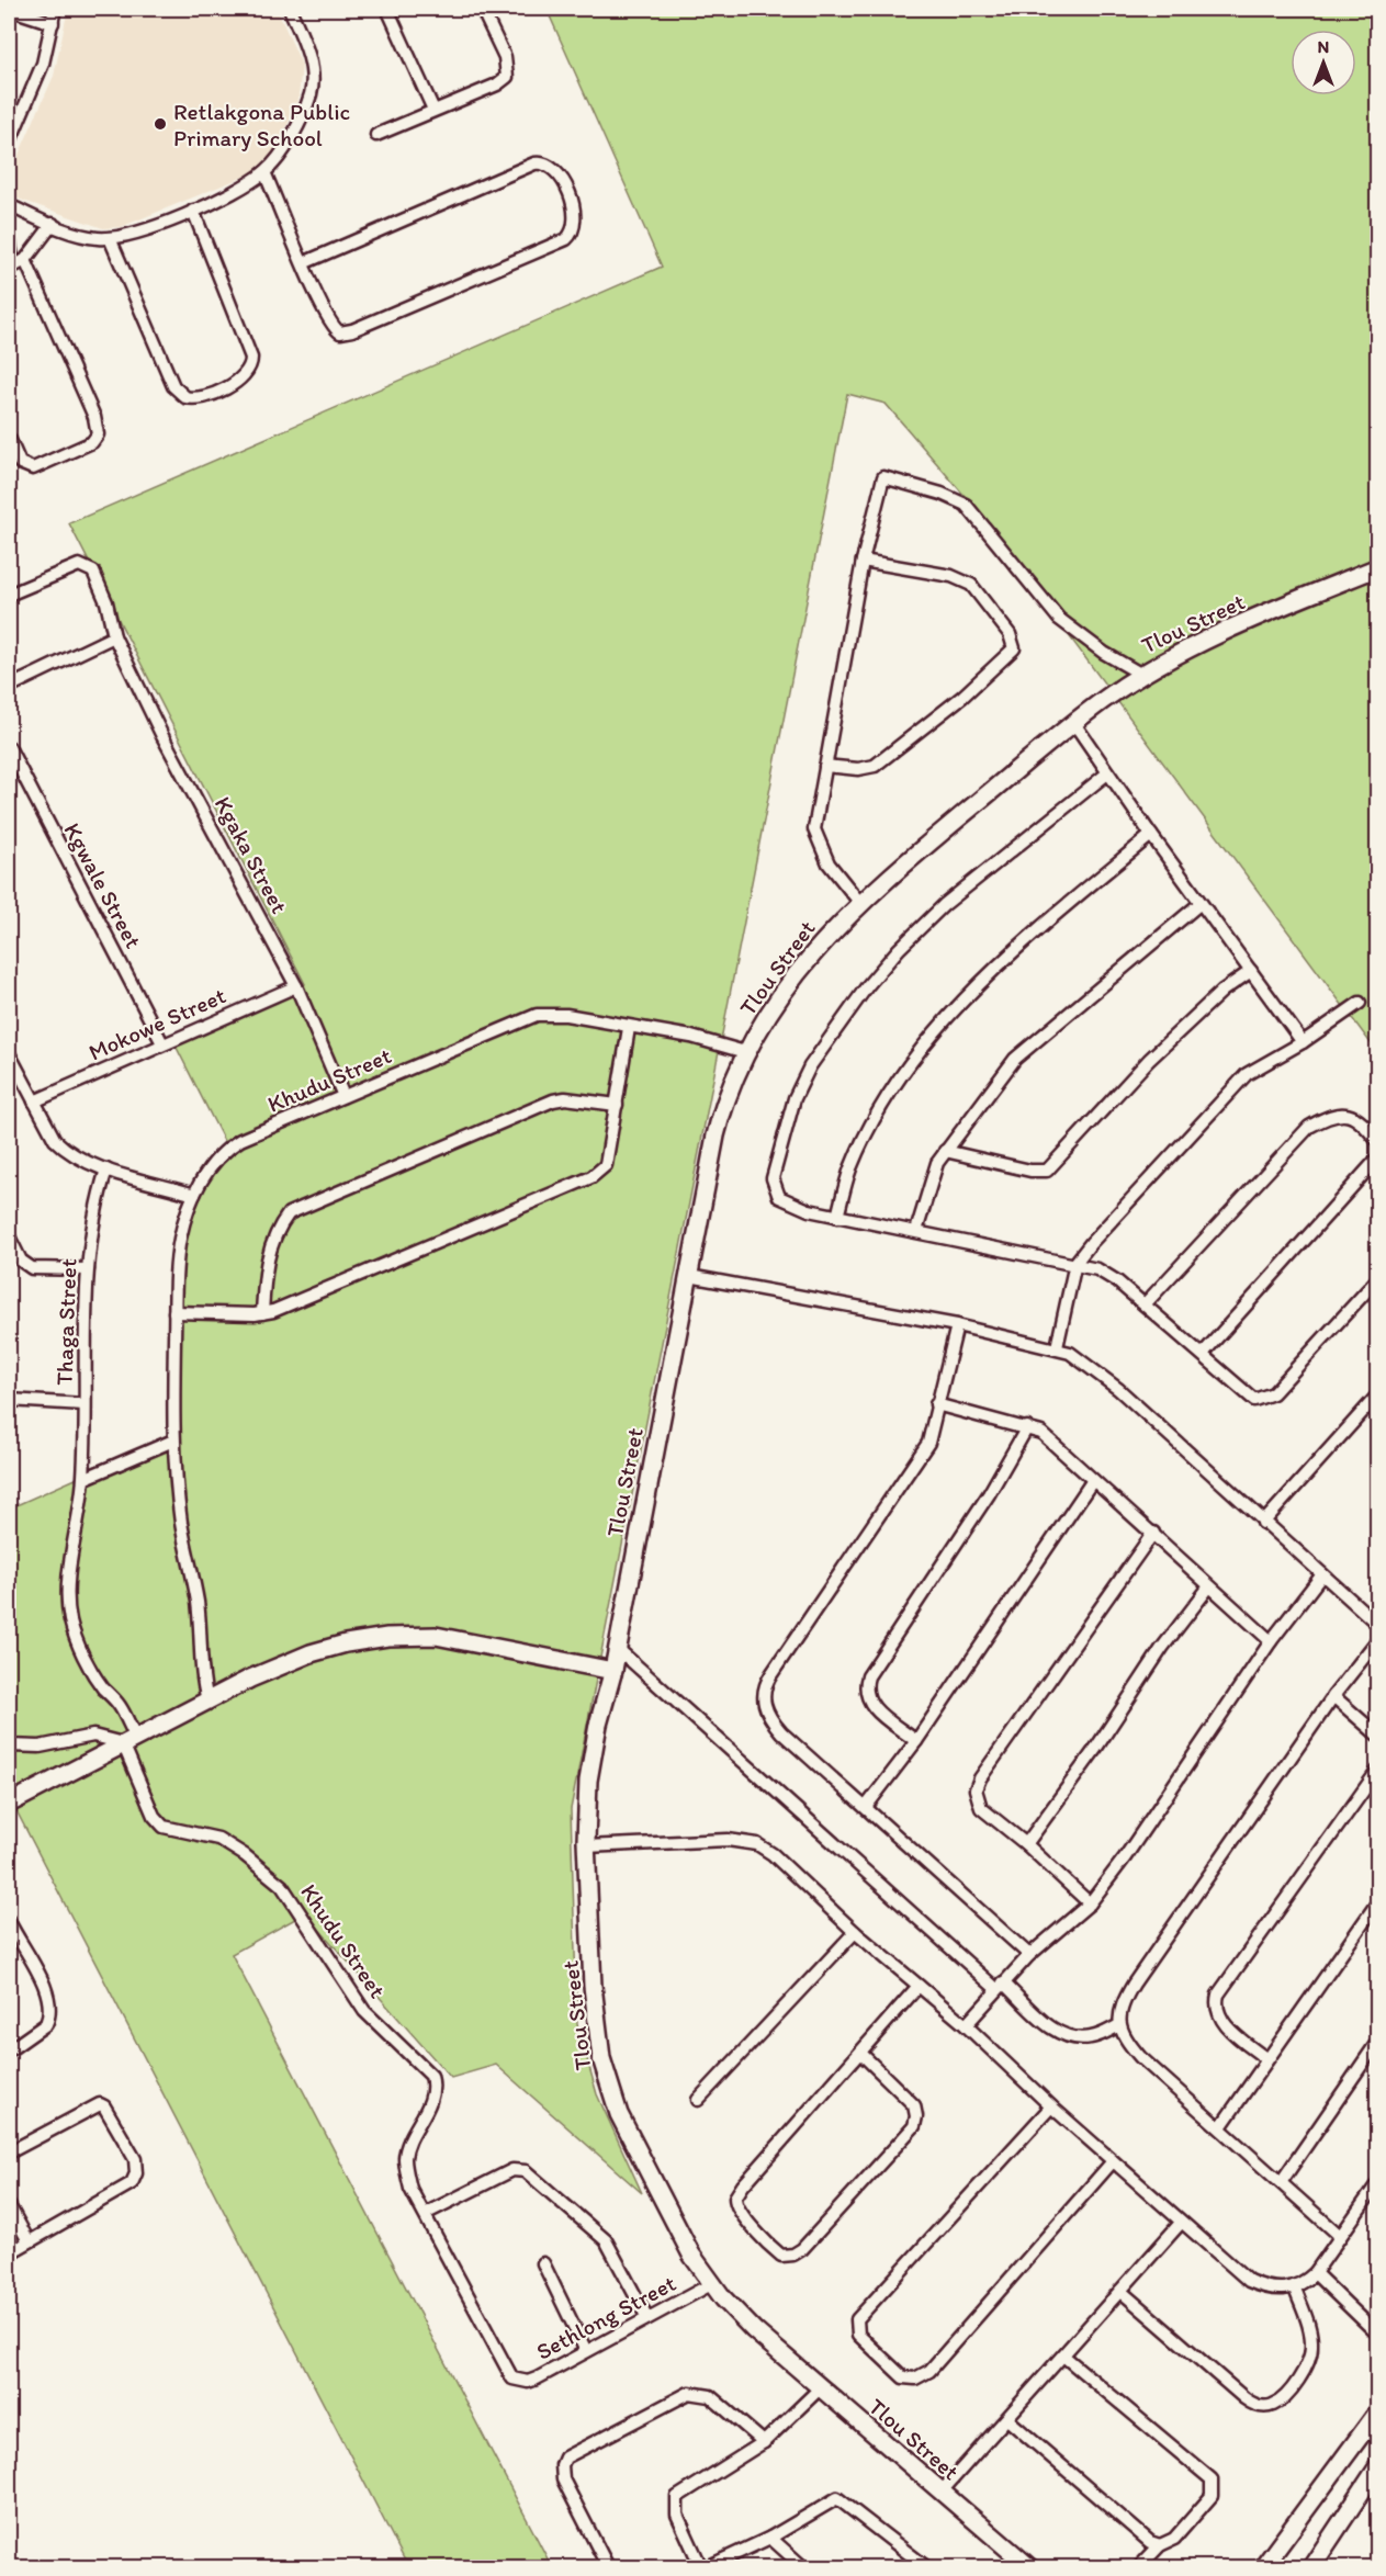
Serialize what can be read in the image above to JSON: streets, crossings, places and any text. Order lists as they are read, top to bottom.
{
  "streets": {
    "street": [
      "Tlou Street",
      "Kgaka Street",
      "Kgwale Street",
      "Mokowe Street",
      "Khudu Street",
      "Thaga Street",
      "Sethlong Street"
    ]
  },
  "crossings": [
    ["Tlou Street", "Khudu Street"],
    ["Tlou Street", "Sethlong Street"],
    ["Kgaka Street", "Mokowe Street"],
    ["Kgaka Street", "Khudu Street"],
    ["Kgwale Street", "Mokowe Street"],
    ["Khudu Street", "Thaga Street"],
    ["Khudu Street", "Sethlong Street"]
  ],
  "places": ["Retlakgona Public Primary School"],
  "north": "top"
}
